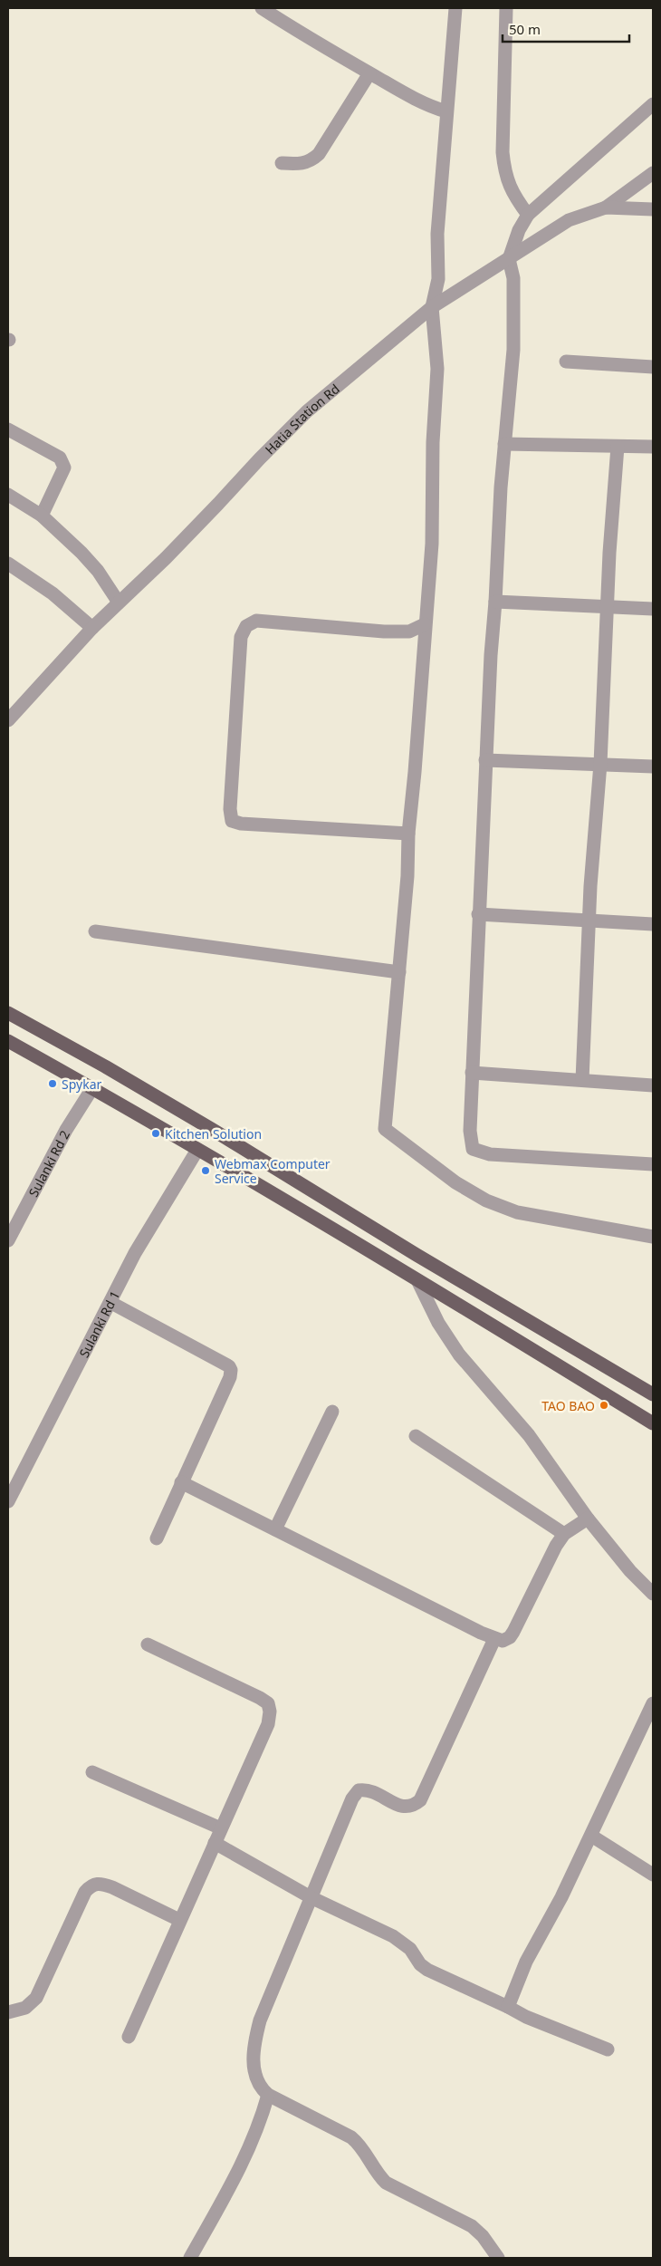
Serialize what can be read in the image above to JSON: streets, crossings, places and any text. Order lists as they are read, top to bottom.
{
  "streets": {
    "street": ["Hatia Station Rd", "Sulanki Rd 2", "Sulanki Rd 1"]
  },
  "places": [
    "Spykar",
    "Kitchen Solution",
    "Webmax Computer Service",
    "TAO BAO"
  ],
  "scale_bar": "50 m"
}
